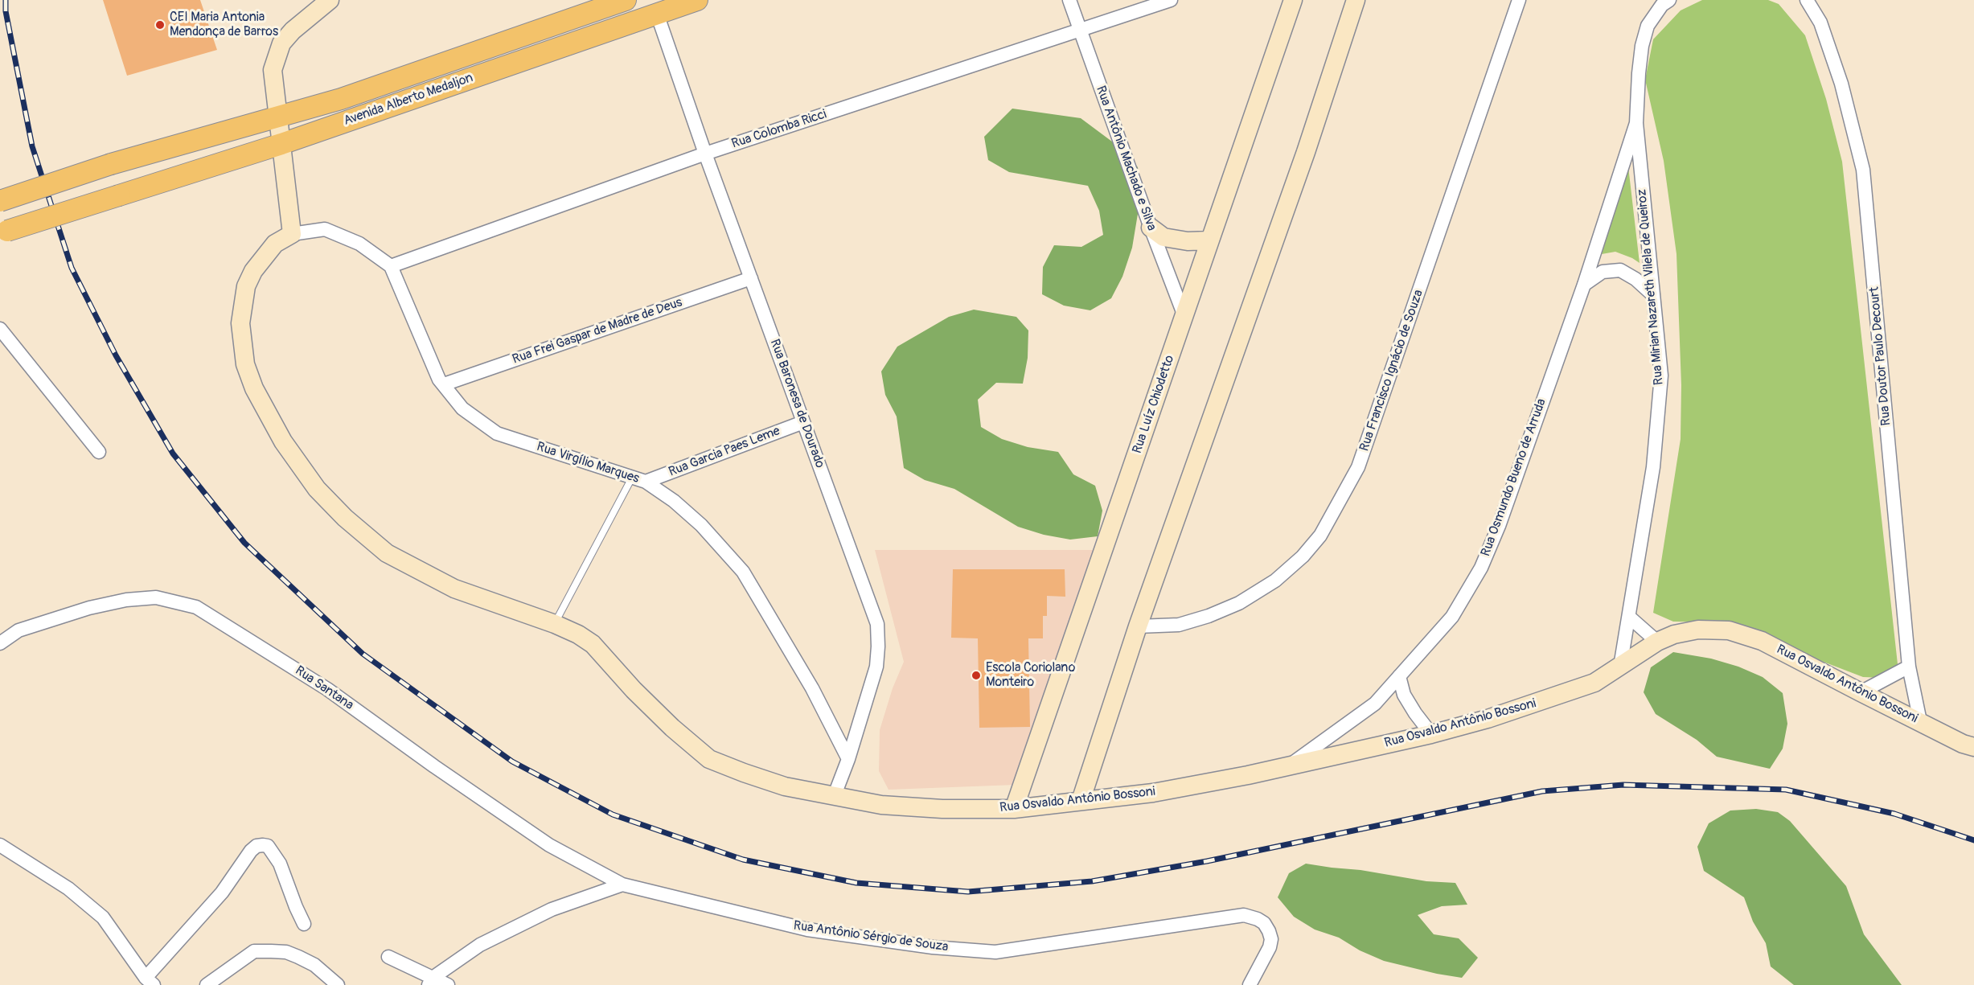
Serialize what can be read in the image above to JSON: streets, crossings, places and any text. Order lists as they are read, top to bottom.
{
  "streets": {
    "main road": ["Avenida Alberto Medaljon"],
    "street": [
      "Rua Colomba Ricci",
      "Rua Antônio Machado e Silva",
      "Rua Mirian Nazareth Vilela de Queiroz",
      "Rua Frei Gaspar de Madre de Deus",
      "Rua Doutor Paulo Decourt",
      "Rua Francisco Ignácio de Souza",
      "Rua Baronesa de Dourado",
      "Rua Luíz Chiodetto",
      "Rua Garcia Paes Leme",
      "Rua Virgílio Marques",
      "Rua Osmundo Bueno de Arruda",
      "Rua Osvaldo Antônio Bossoni",
      "Rua Santana",
      "Rua Antônio Sérgio de Souza"
    ]
  },
  "crossings": [
    ["Avenida Alberto Medaljon", "Rua Baronesa de Dourado"],
    ["Rua Colomba Ricci", "Rua Antônio Machado e Silva"],
    ["Rua Colomba Ricci", "Rua Baronesa de Dourado"],
    ["Rua Colomba Ricci", "Rua Virgílio Marques"],
    ["Rua Antônio Machado e Silva", "Rua Luíz Chiodetto"],
    ["Rua Mirian Nazareth Vilela de Queiroz", "Rua Osmundo Bueno de Arruda"],
    ["Rua Mirian Nazareth Vilela de Queiroz", "Rua Osvaldo Antônio Bossoni"],
    ["Rua Frei Gaspar de Madre de Deus", "Rua Baronesa de Dourado"],
    ["Rua Frei Gaspar de Madre de Deus", "Rua Virgílio Marques"],
    ["Rua Doutor Paulo Decourt", "Rua Osvaldo Antônio Bossoni"],
    ["Rua Baronesa de Dourado", "Rua Garcia Paes Leme"],
    ["Rua Baronesa de Dourado", "Rua Virgílio Marques"],
    ["Rua Baronesa de Dourado", "Rua Osvaldo Antônio Bossoni"],
    ["Rua Luíz Chiodetto", "Rua Osvaldo Antônio Bossoni"],
    ["Rua Garcia Paes Leme", "Rua Virgílio Marques"],
    ["Rua Osmundo Bueno de Arruda", "Rua Osvaldo Antônio Bossoni"],
    ["Rua Santana", "Rua Antônio Sérgio de Souza"]
  ],
  "places": ["CEI Maria Antonia Mendonça de Barros", "Escola Coriolano Monteiro"]
}
